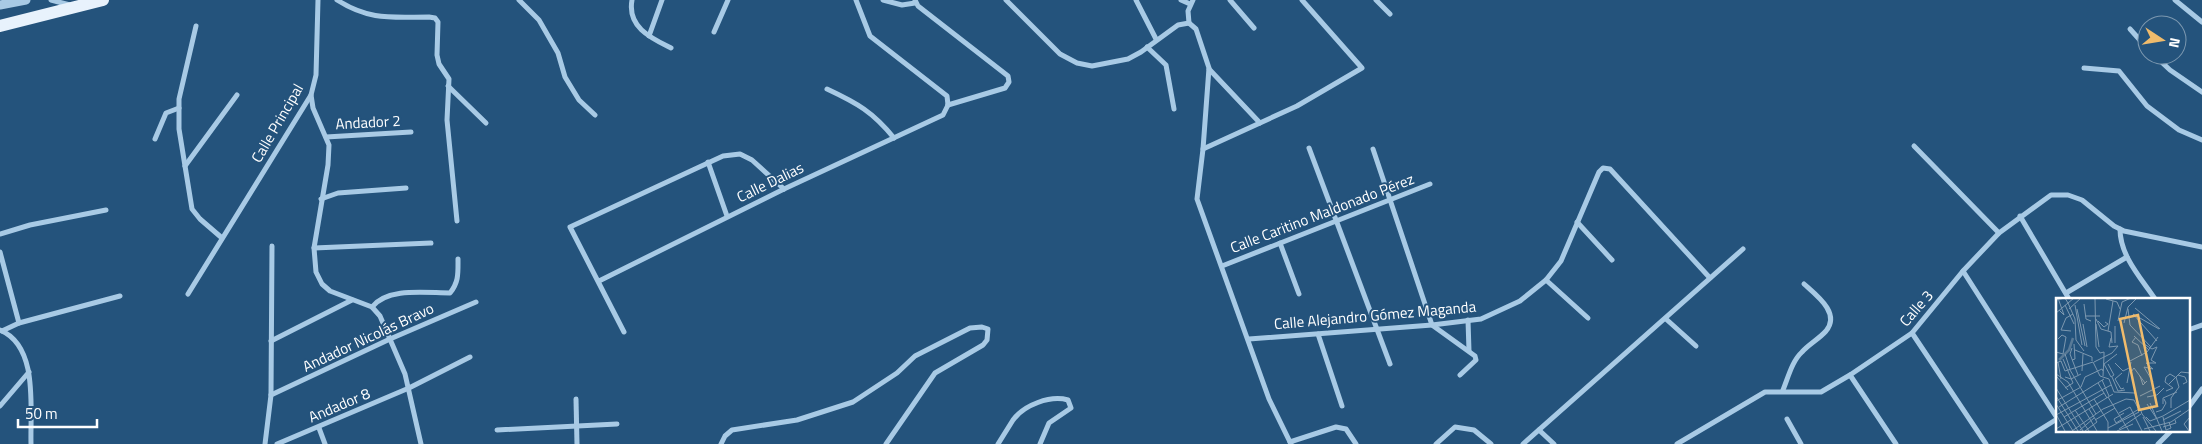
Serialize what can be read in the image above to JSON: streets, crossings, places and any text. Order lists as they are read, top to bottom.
{
  "streets": {
    "street": [
      "Andador 2",
      "Calle Principal",
      "Calle Dalias",
      "Calle Caritino Maldonado Pérez",
      "Calle 3",
      "Calle Alejandro Gómez Maganda",
      "Andador Nicolás Bravo",
      "Andador 8"
    ]
  },
  "scale_bar": "50 m",
  "north": "right"
}
